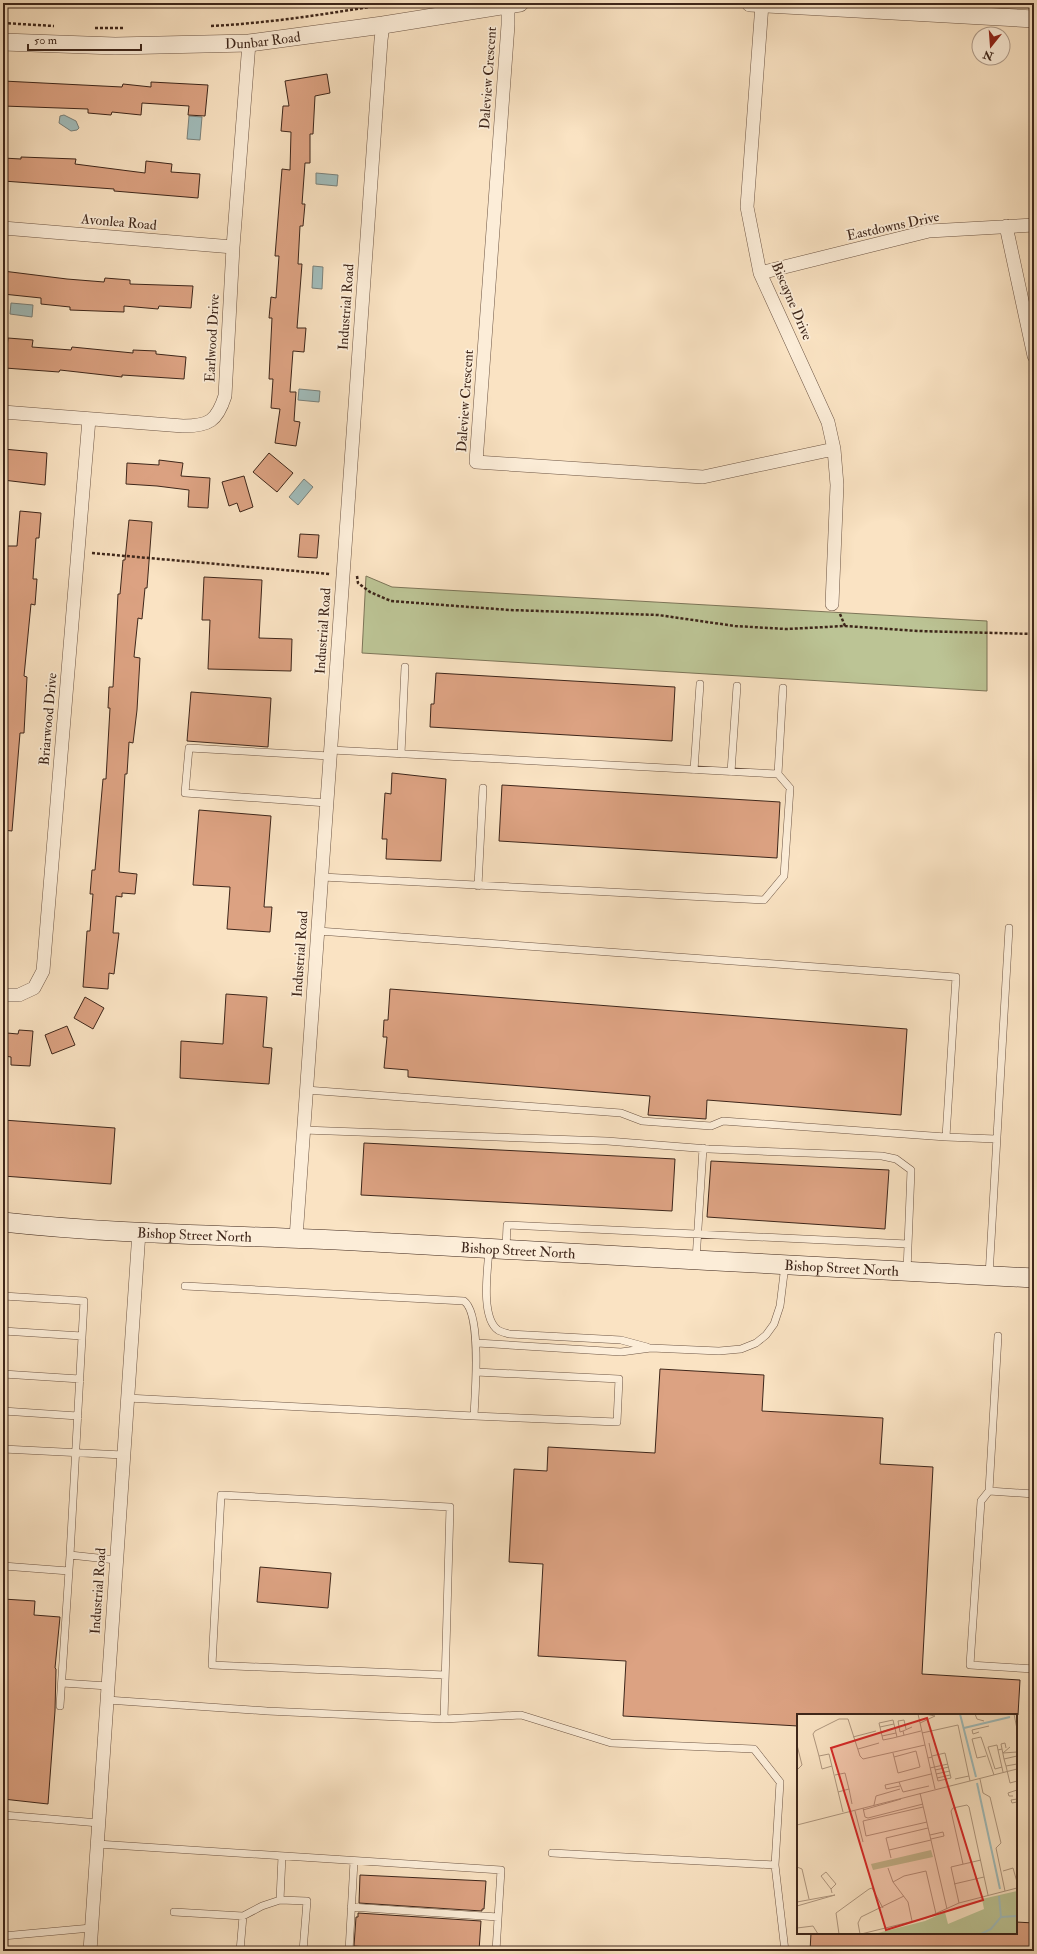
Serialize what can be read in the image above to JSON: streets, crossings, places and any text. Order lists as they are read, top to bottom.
{
  "streets": {
    "main road": ["Bishop Street North"],
    "street": [
      "Dunbar Road",
      "Daleview Crescent",
      "Avonlea Road",
      "Eastdowns Drive",
      "Biscayne Drive",
      "Industrial Road",
      "Earlwood Drive",
      "Briarwood Drive"
    ]
  },
  "crossings": [
    ["Dunbar Road", "Daleview Crescent"],
    ["Dunbar Road", "Industrial Road"],
    ["Dunbar Road", "Earlwood Drive"],
    ["Daleview Crescent", "Biscayne Drive"],
    ["Avonlea Road", "Earlwood Drive"],
    ["Eastdowns Drive", "Biscayne Drive"],
    ["Industrial Road", "Bishop Street North"],
    ["Earlwood Drive", "Briarwood Drive"]
  ],
  "scale_bar": "50 m",
  "north": "bottom"
}
